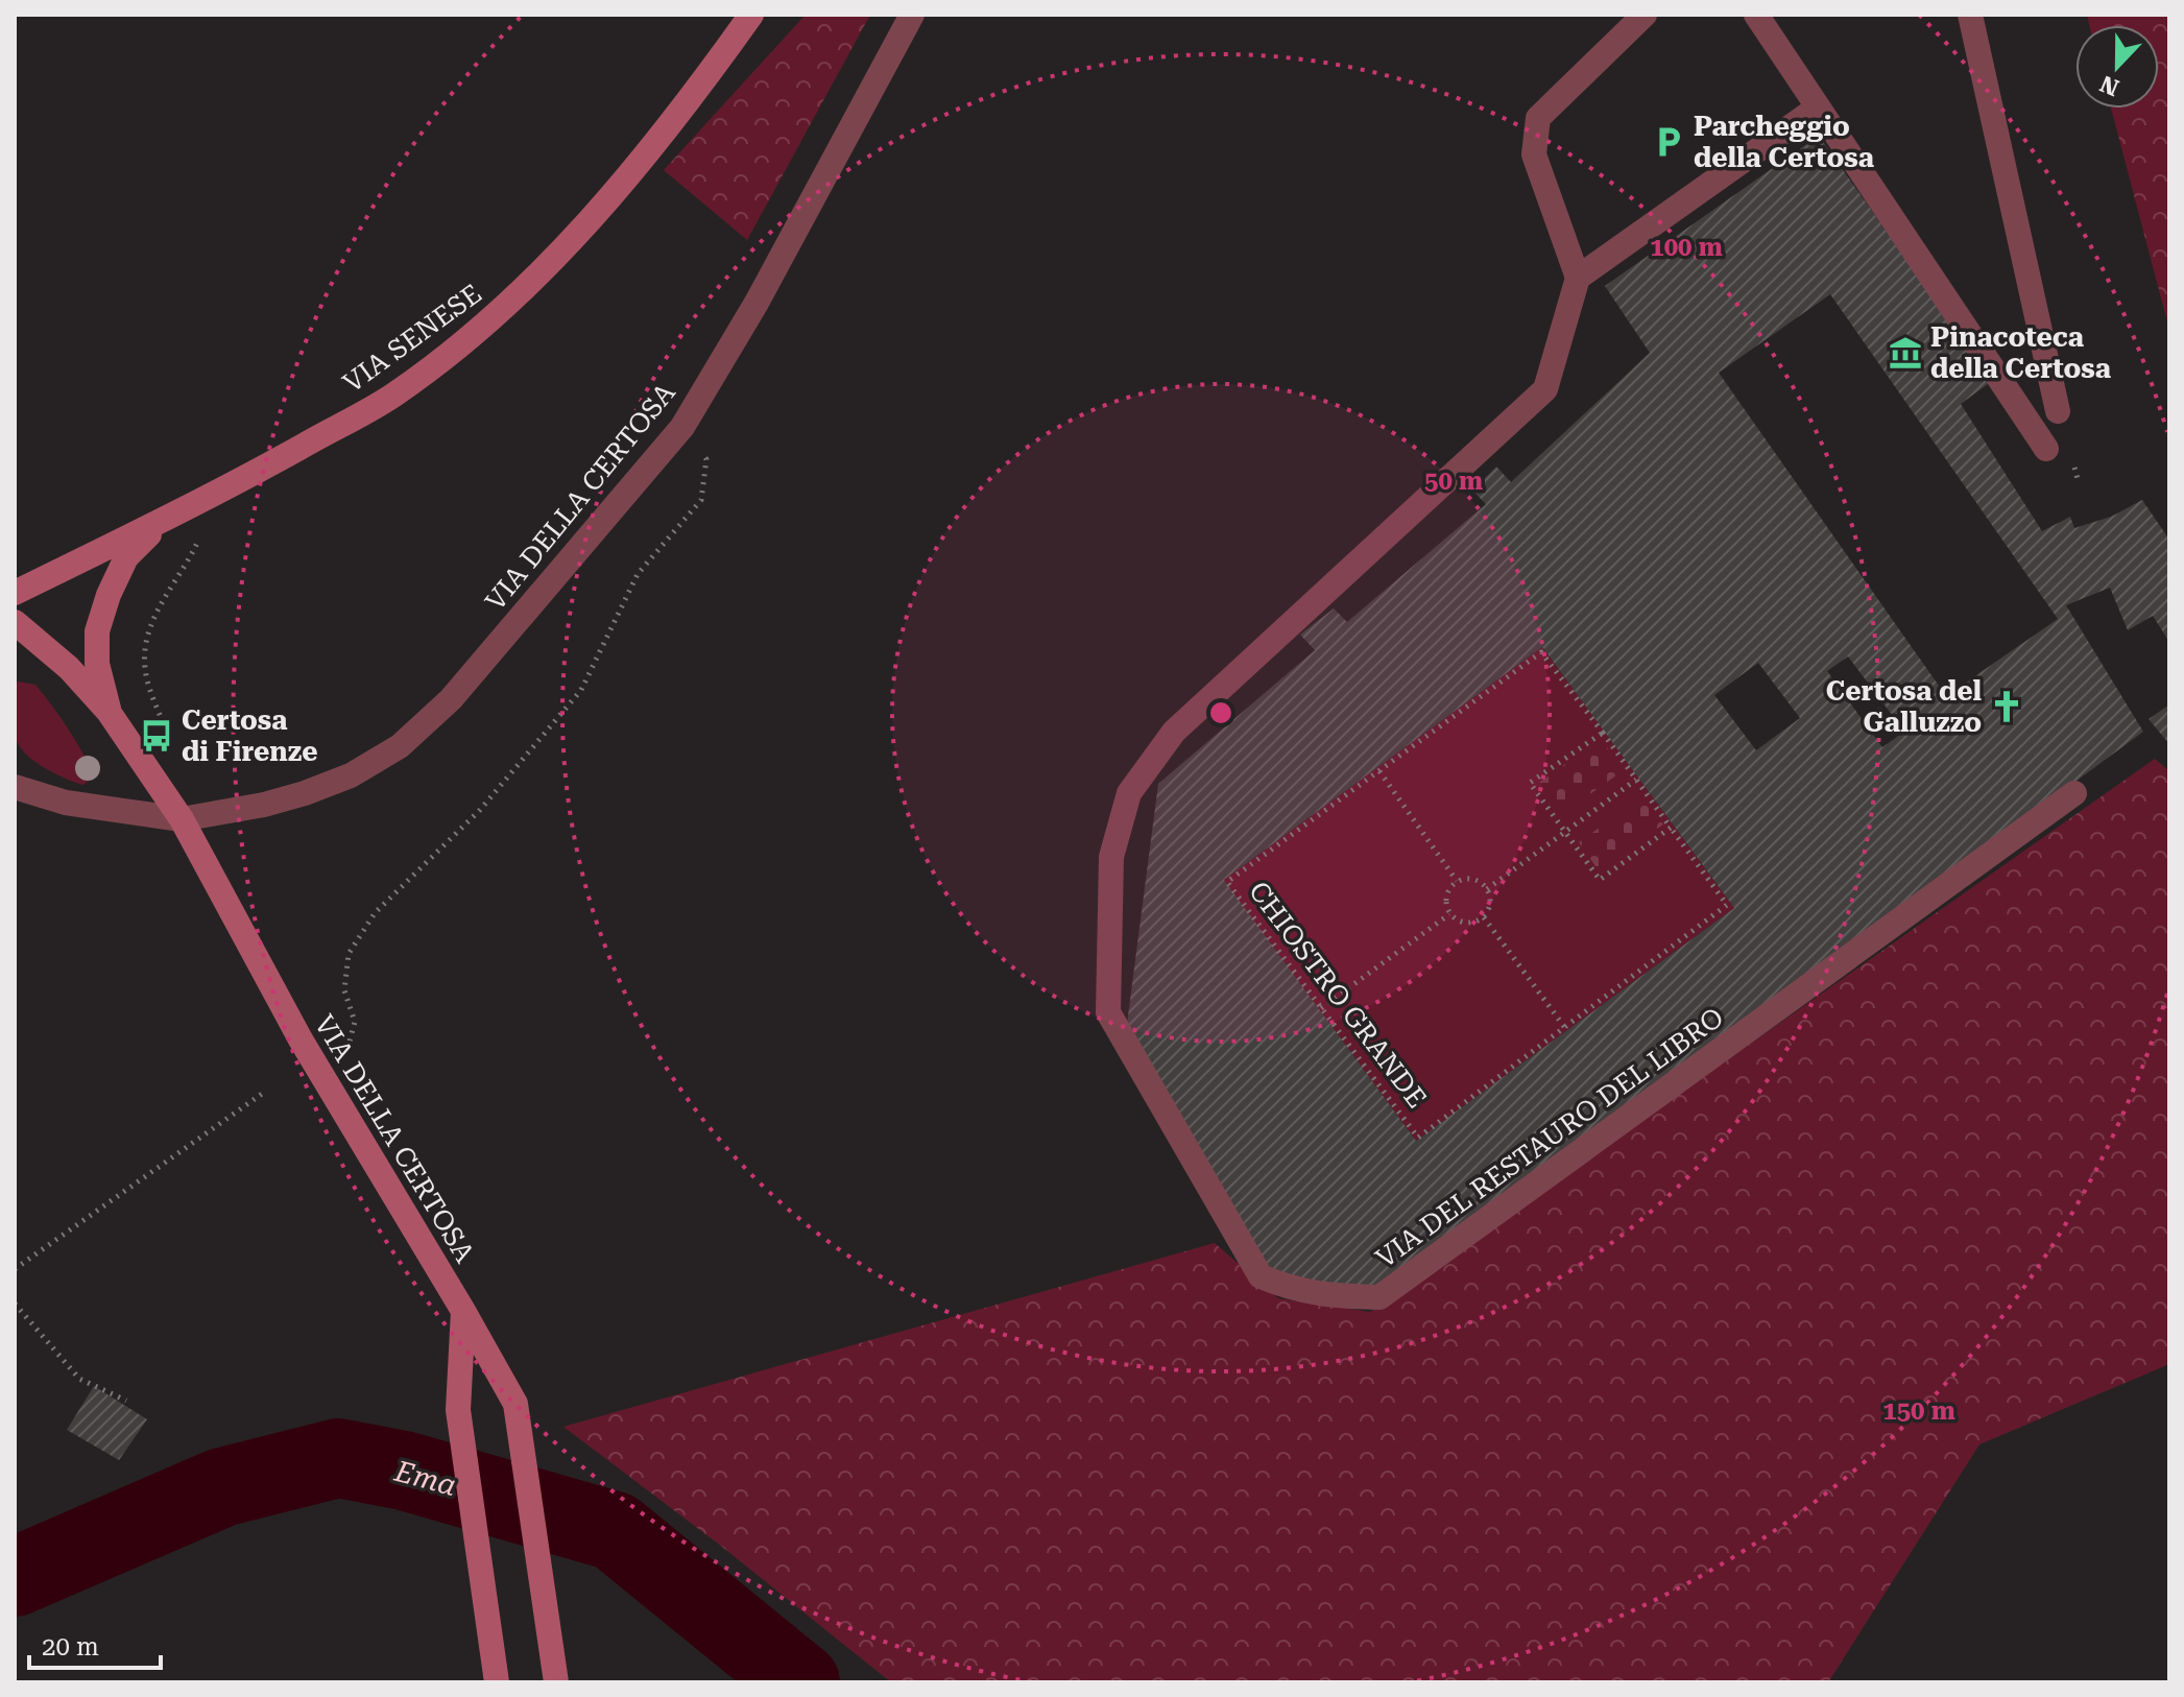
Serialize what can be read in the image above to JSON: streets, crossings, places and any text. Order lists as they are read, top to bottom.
{
  "streets": {
    "main road": ["VIA SENESE", "VIA DELLA CERTOSA"],
    "street": ["VIA DEL RESTAURO DEL LIBRO"],
    "path": ["CHIOSTRO GRANDE"]
  },
  "crossings": [
    ["VIA SENESE", "VIA DELLA CERTOSA"]
  ],
  "water": ["Ema"],
  "places": {
    "parking": ["Parcheggio della Certosa"],
    "museum": ["Pinacoteca della Certosa"],
    "church": ["Certosa del Galluzzo"],
    "bus stop": ["Certosa di Firenze"]
  },
  "scale_bar": "20 m",
  "north": "bottom",
  "rings": ["100 m", "50 m", "150 m"]
}
